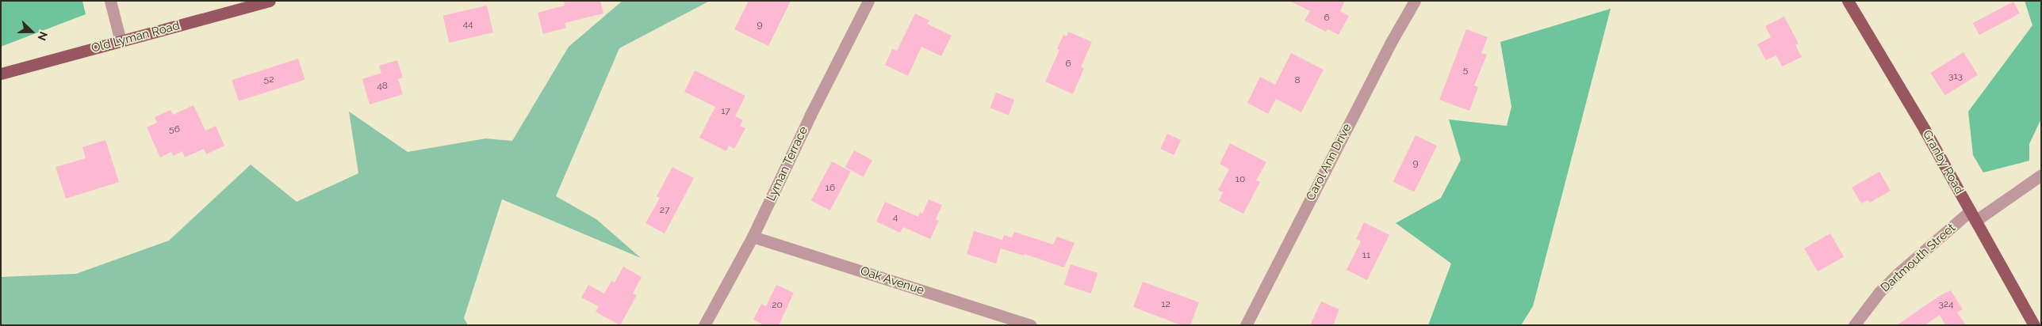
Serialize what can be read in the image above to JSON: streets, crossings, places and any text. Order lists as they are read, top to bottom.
{
  "streets": {
    "main road": ["Old Lyman Road", "Granby Road"],
    "street": [
      "Carol Ann Drive",
      "Lyman Terrace",
      "Dartmouth Street",
      "Oak Avenue"
    ]
  },
  "crossings": [
    ["Granby Road", "Dartmouth Street"],
    ["Lyman Terrace", "Oak Avenue"]
  ],
  "house_numbers": [
    "6",
    "44",
    "9",
    "6",
    "5",
    "313",
    "52",
    "8",
    "48",
    "17",
    "56",
    "9",
    "10",
    "16",
    "27",
    "4",
    "11",
    "12",
    "324",
    "20"
  ],
  "north": "right"
}
